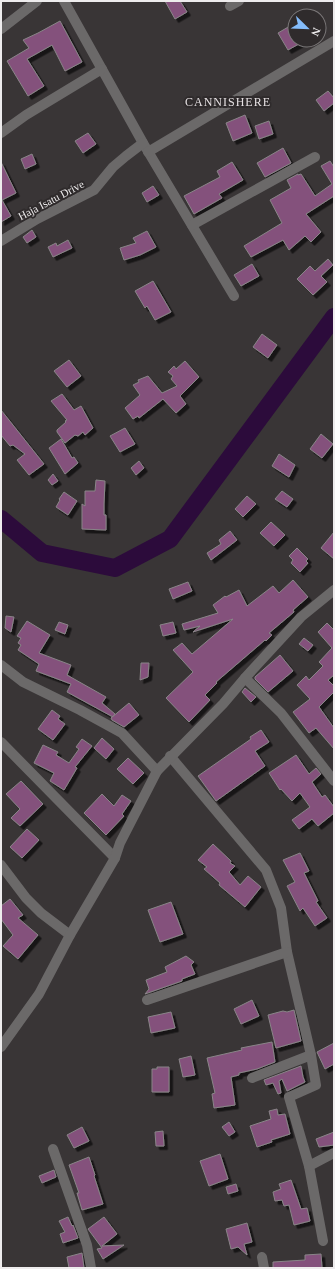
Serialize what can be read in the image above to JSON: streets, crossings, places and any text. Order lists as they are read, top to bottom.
{
  "streets": {
    "street": ["Haja Isatu Drive"]
  },
  "districts": ["CANNISHERE"],
  "north": "bottom right"
}
